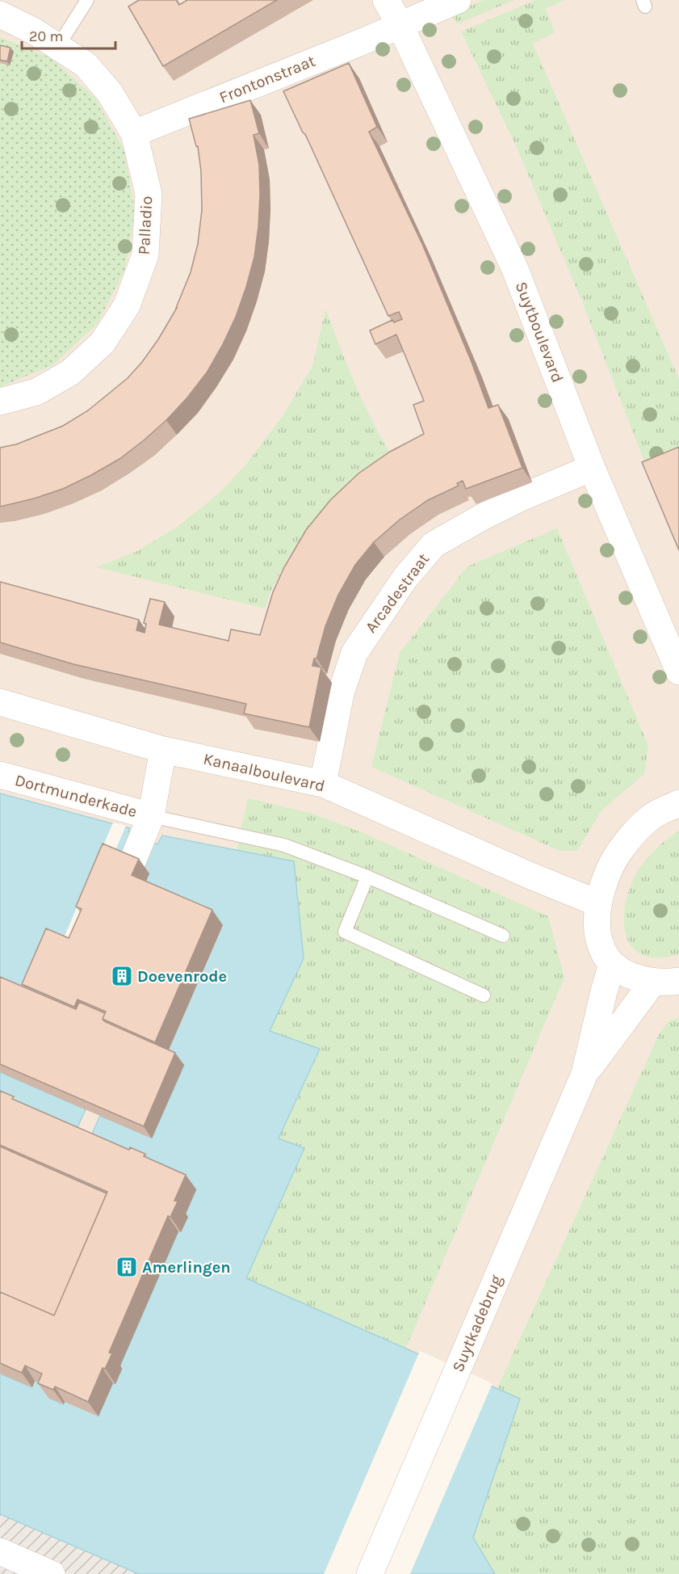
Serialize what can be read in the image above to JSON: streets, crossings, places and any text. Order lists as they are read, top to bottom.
{
  "streets": {
    "street": [
      "Frontonstraat",
      "Palladio",
      "Suytboulevard",
      "Arcadestraat",
      "Kanaalboulevard",
      "Dortmunderkade",
      "Suytkadebrug"
    ]
  },
  "crossings": [
    ["Frontonstraat", "Palladio"],
    ["Frontonstraat", "Suytboulevard"],
    ["Suytboulevard", "Arcadestraat"],
    ["Arcadestraat", "Kanaalboulevard"],
    ["Kanaalboulevard", "Dortmunderkade"]
  ],
  "places": {
    "building": ["Doevenrode", "Amerlingen"]
  },
  "scale_bar": "20 m"
}
